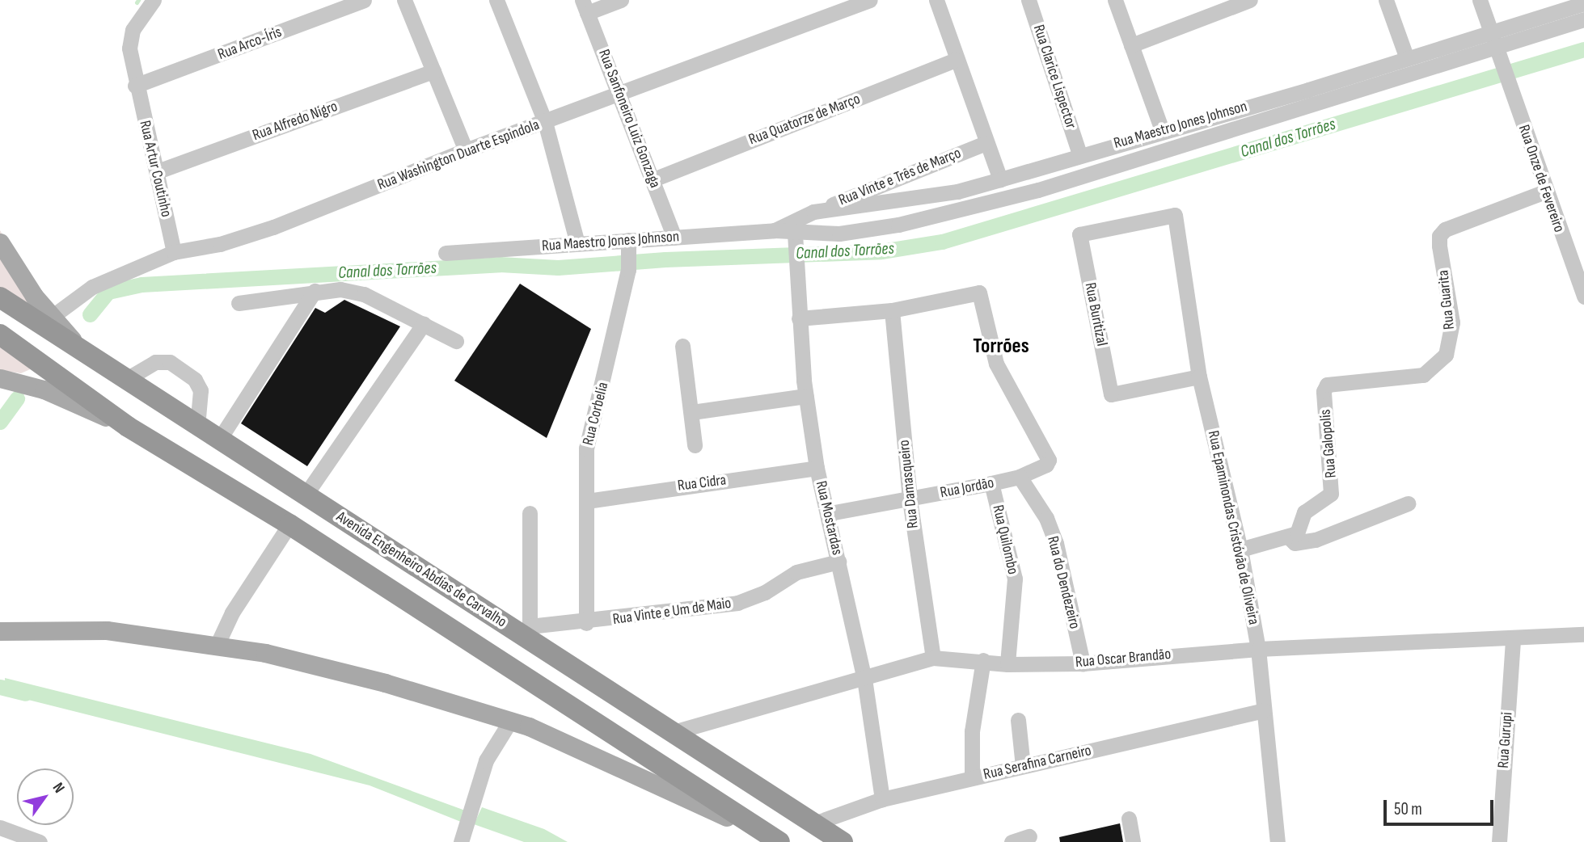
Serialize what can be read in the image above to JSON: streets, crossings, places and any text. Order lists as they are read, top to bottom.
{
  "streets": {
    "highway": ["Avenida Engenheiro Abdias de Carvalho"],
    "street": [
      "Rua Arco-Íris",
      "Rua Clarice Lispector",
      "Rua Sanfoneiro Luiz Gonzaga",
      "Rua Quatorze de Março",
      "Rua Alfredo Nigro",
      "Rua Maestro Jones Johnson",
      "Rua Washington Duarte Espindola",
      "Rua Artur Coutinho",
      "Rua Vinte e Três de Março",
      "Rua Onze de Fevereiro",
      "Rua Guarita",
      "Rua Buritizal",
      "Rua Corbelia",
      "Rua Galopolis",
      "Rua Cidra",
      "Rua Damasqueiro",
      "Rua Jordão",
      "Rua Mostardas",
      "Rua Epaminondas Cristóvão de Oliveira",
      "Rua Quilombo",
      "Rua do Dendezeiro",
      "Rua Vinte e Um de Maio",
      "Rua Oscar Brandão",
      "Rua Gurupi",
      "Rua Serafina Carneiro"
    ]
  },
  "crossings": [
    ["Rua Arco-Íris", "Rua Artur Coutinho"],
    ["Rua Clarice Lispector", "Rua Maestro Jones Johnson"],
    ["Rua Sanfoneiro Luiz Gonzaga", "Rua Quatorze de Março"],
    ["Rua Sanfoneiro Luiz Gonzaga", "Rua Maestro Jones Johnson"],
    ["Rua Sanfoneiro Luiz Gonzaga", "Rua Washington Duarte Espindola"],
    ["Rua Alfredo Nigro", "Rua Artur Coutinho"],
    ["Rua Maestro Jones Johnson", "Rua Vinte e Três de Março"],
    ["Rua Maestro Jones Johnson", "Rua Onze de Fevereiro"],
    ["Rua Maestro Jones Johnson", "Rua Corbelia"],
    ["Rua Maestro Jones Johnson", "Rua Mostardas"],
    ["Rua Washington Duarte Espindola", "Rua Artur Coutinho"],
    ["Rua Onze de Fevereiro", "Rua Guarita"],
    ["Rua Guarita", "Rua Galopolis"],
    ["Rua Buritizal", "Rua Epaminondas Cristóvão de Oliveira"],
    ["Rua Corbelia", "Rua Cidra"],
    ["Rua Corbelia", "Rua Vinte e Um de Maio"],
    ["Rua Galopolis", "Rua Epaminondas Cristóvão de Oliveira"],
    ["Rua Cidra", "Rua Mostardas"],
    ["Rua Damasqueiro", "Rua Jordão"],
    ["Rua Damasqueiro", "Rua Oscar Brandão"],
    ["Rua Jordão", "Rua Mostardas"],
    ["Rua Jordão", "Rua Quilombo"],
    ["Rua Jordão", "Rua do Dendezeiro"],
    ["Rua Mostardas", "Rua Vinte e Um de Maio"],
    ["Rua Mostardas", "Rua Oscar Brandão"],
    ["Rua Mostardas", "Rua Serafina Carneiro"],
    ["Rua Epaminondas Cristóvão de Oliveira", "Rua Oscar Brandão"],
    ["Rua Epaminondas Cristóvão de Oliveira", "Rua Serafina Carneiro"],
    ["Rua Quilombo", "Rua Oscar Brandão"],
    ["Avenida Engenheiro Abdias de Carvalho", "Rua Vinte e Um de Maio"],
    ["Avenida Engenheiro Abdias de Carvalho", "Rua Oscar Brandão"],
    ["Avenida Engenheiro Abdias de Carvalho", "Rua Serafina Carneiro"],
    ["Rua do Dendezeiro", "Rua Oscar Brandão"],
    ["Rua Oscar Brandão", "Rua Gurupi"]
  ],
  "districts": ["Torrões"],
  "water": ["Canal dos Torrões"],
  "scale_bar": "50 m",
  "north": "top right"
}
